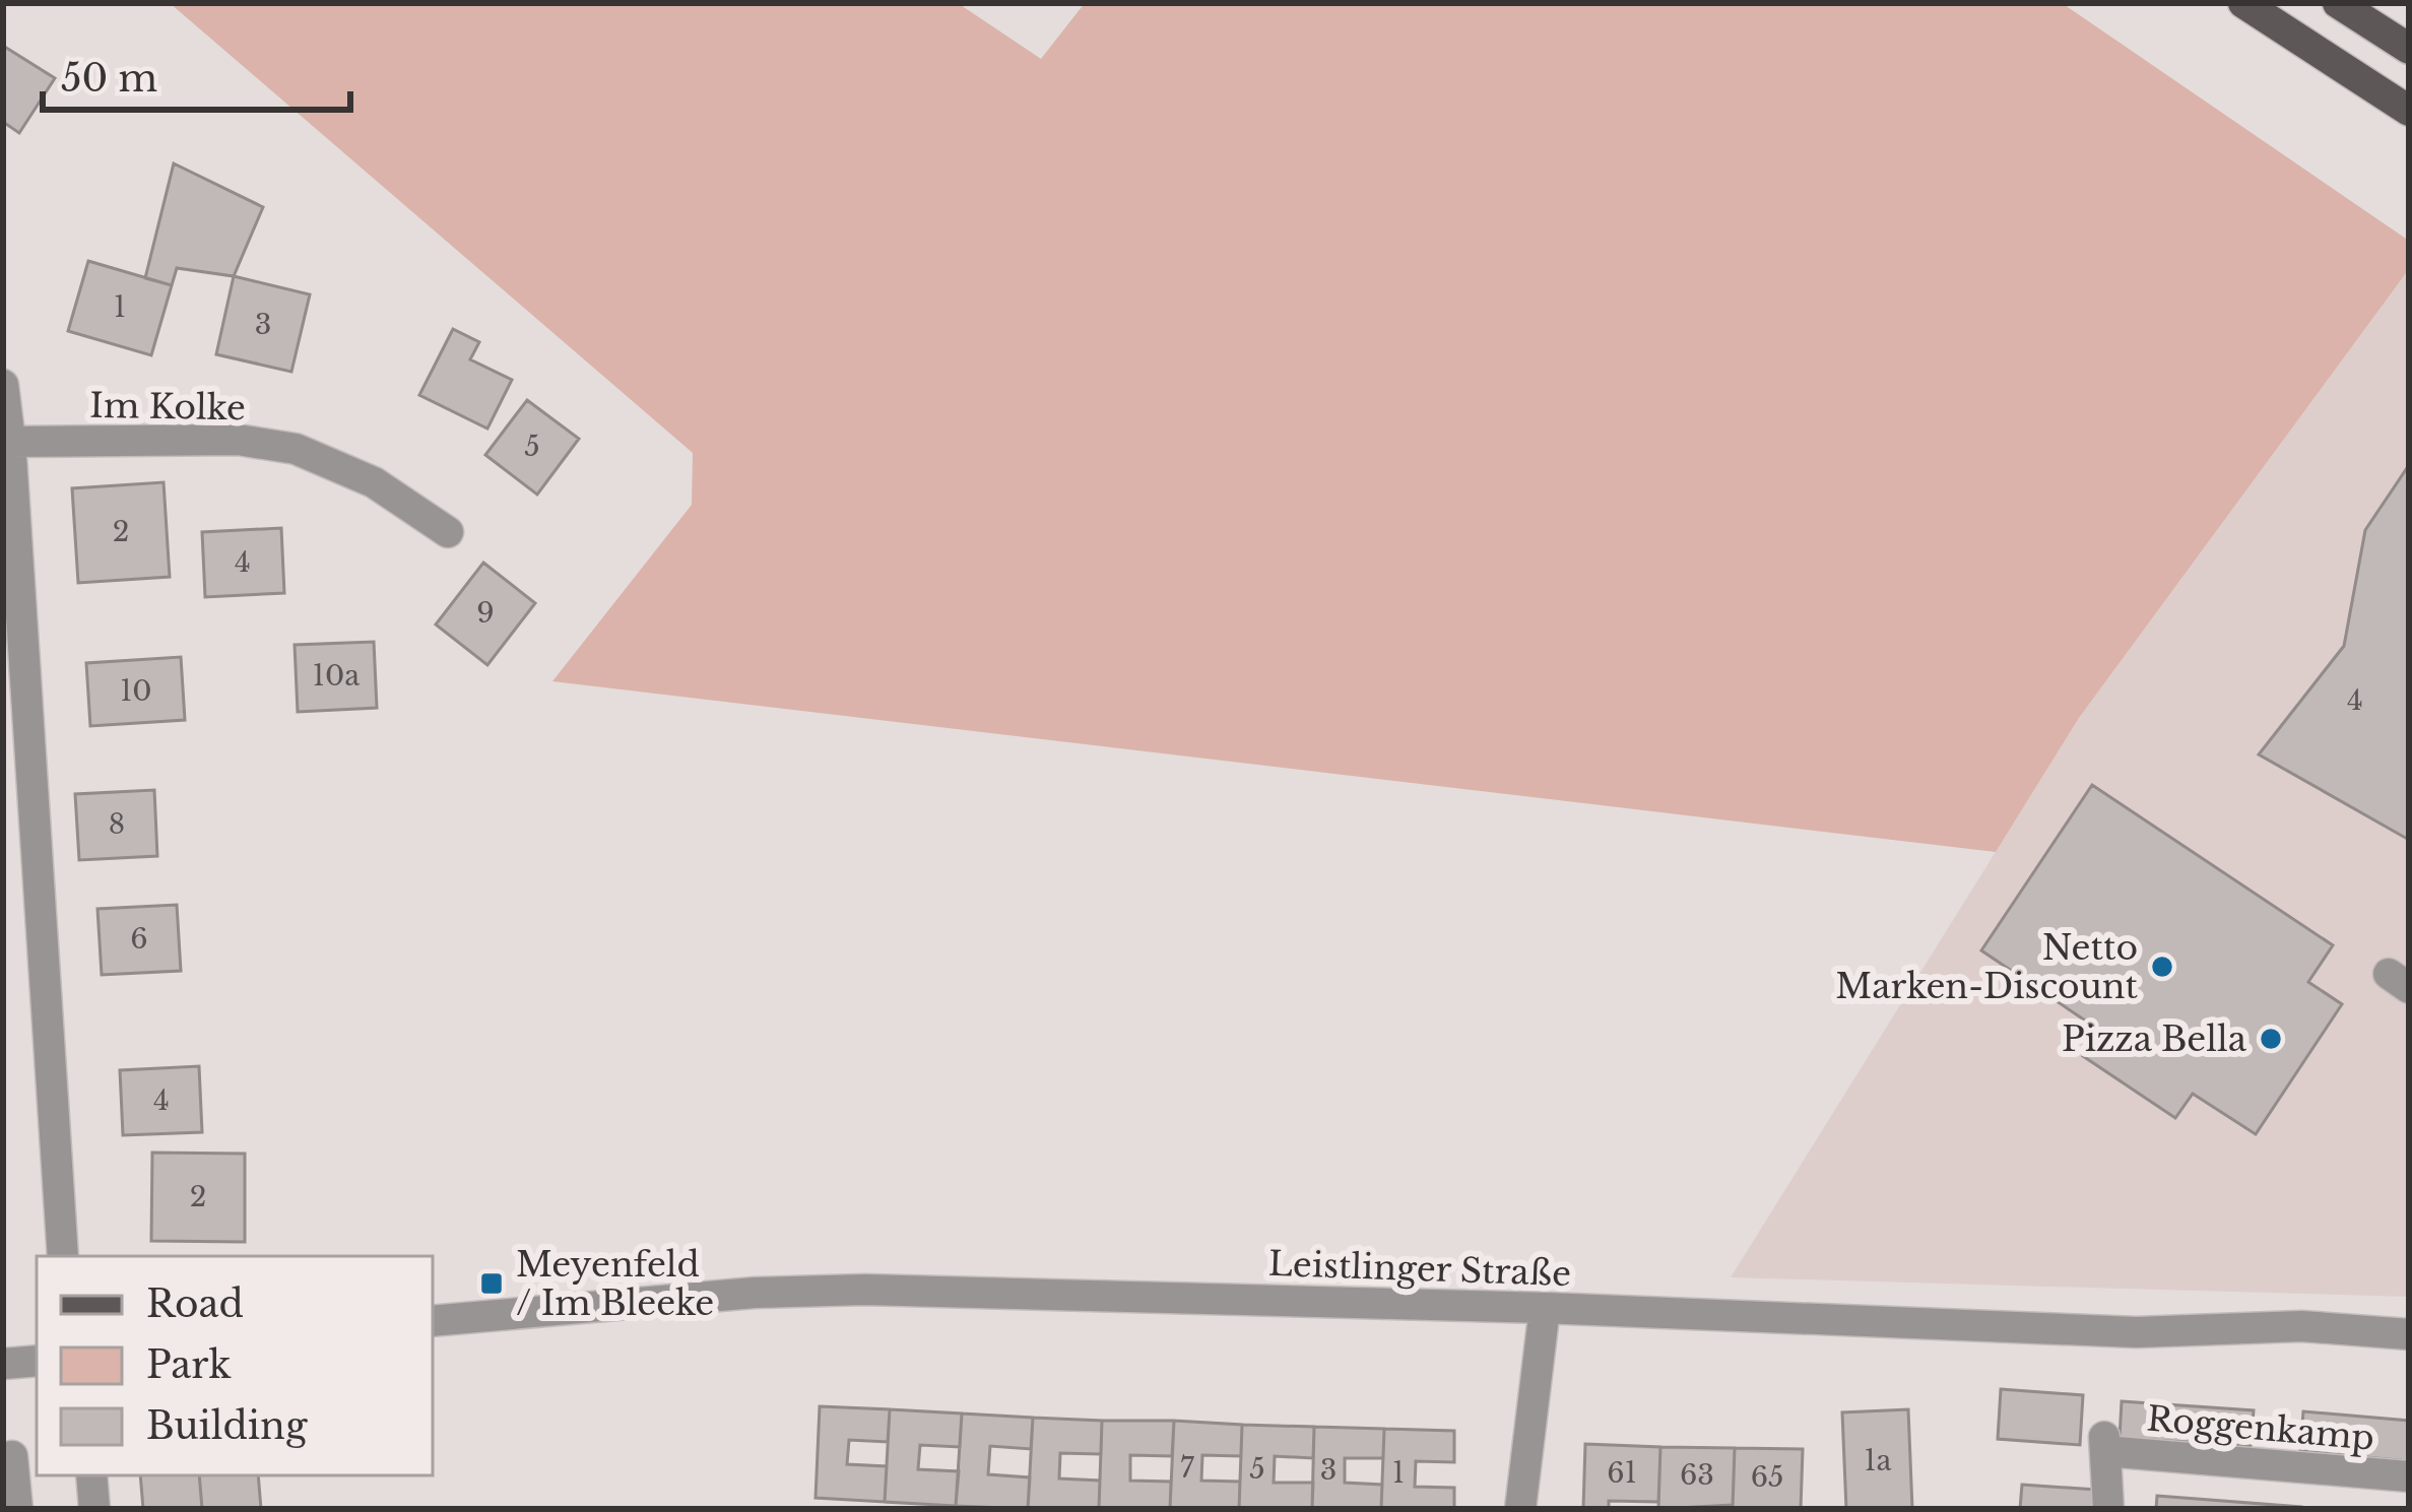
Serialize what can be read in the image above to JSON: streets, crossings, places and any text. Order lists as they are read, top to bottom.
{
  "streets": {
    "street": ["Im Kolke", "Leistlinger Straße", "Roggenkamp"]
  },
  "places": {
    "other": ["Netto Marken-Discount", "Pizza Bella"],
    "transit": ["Meyenfeld / Im Bleeke"]
  },
  "house_numbers": [
    "1",
    "3",
    "5",
    "2",
    "4",
    "9",
    "10a",
    "10",
    "4",
    "8",
    "6",
    "4",
    "2",
    "1a",
    "7",
    "5",
    "3",
    "1",
    "61",
    "63",
    "65"
  ],
  "legend": ["Road", "Park", "Building"],
  "scale_bar": "50 m"
}
